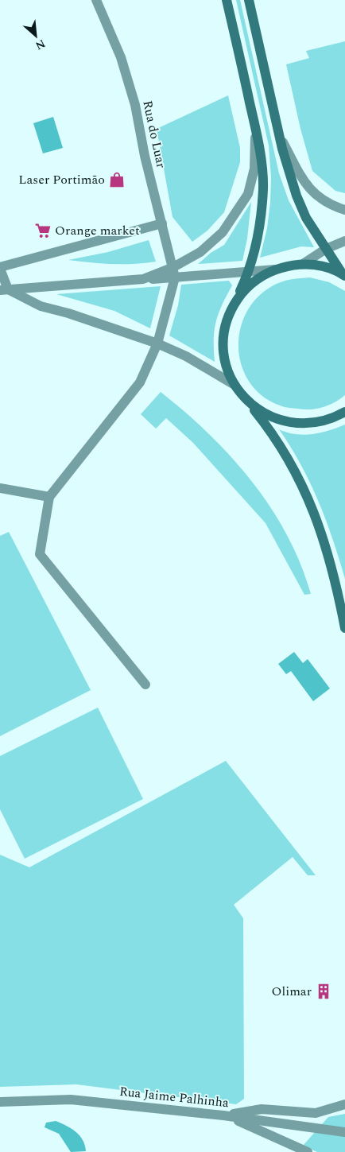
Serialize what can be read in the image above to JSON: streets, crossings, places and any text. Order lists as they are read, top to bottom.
{
  "streets": {
    "street": ["Rua do Luar", "Rua Jaime Palhinha"]
  },
  "places": {
    "shop": ["Laser Portimão"],
    "supermarket": ["Orange market"],
    "building": ["Olimar"]
  },
  "north": "bottom right"
}
